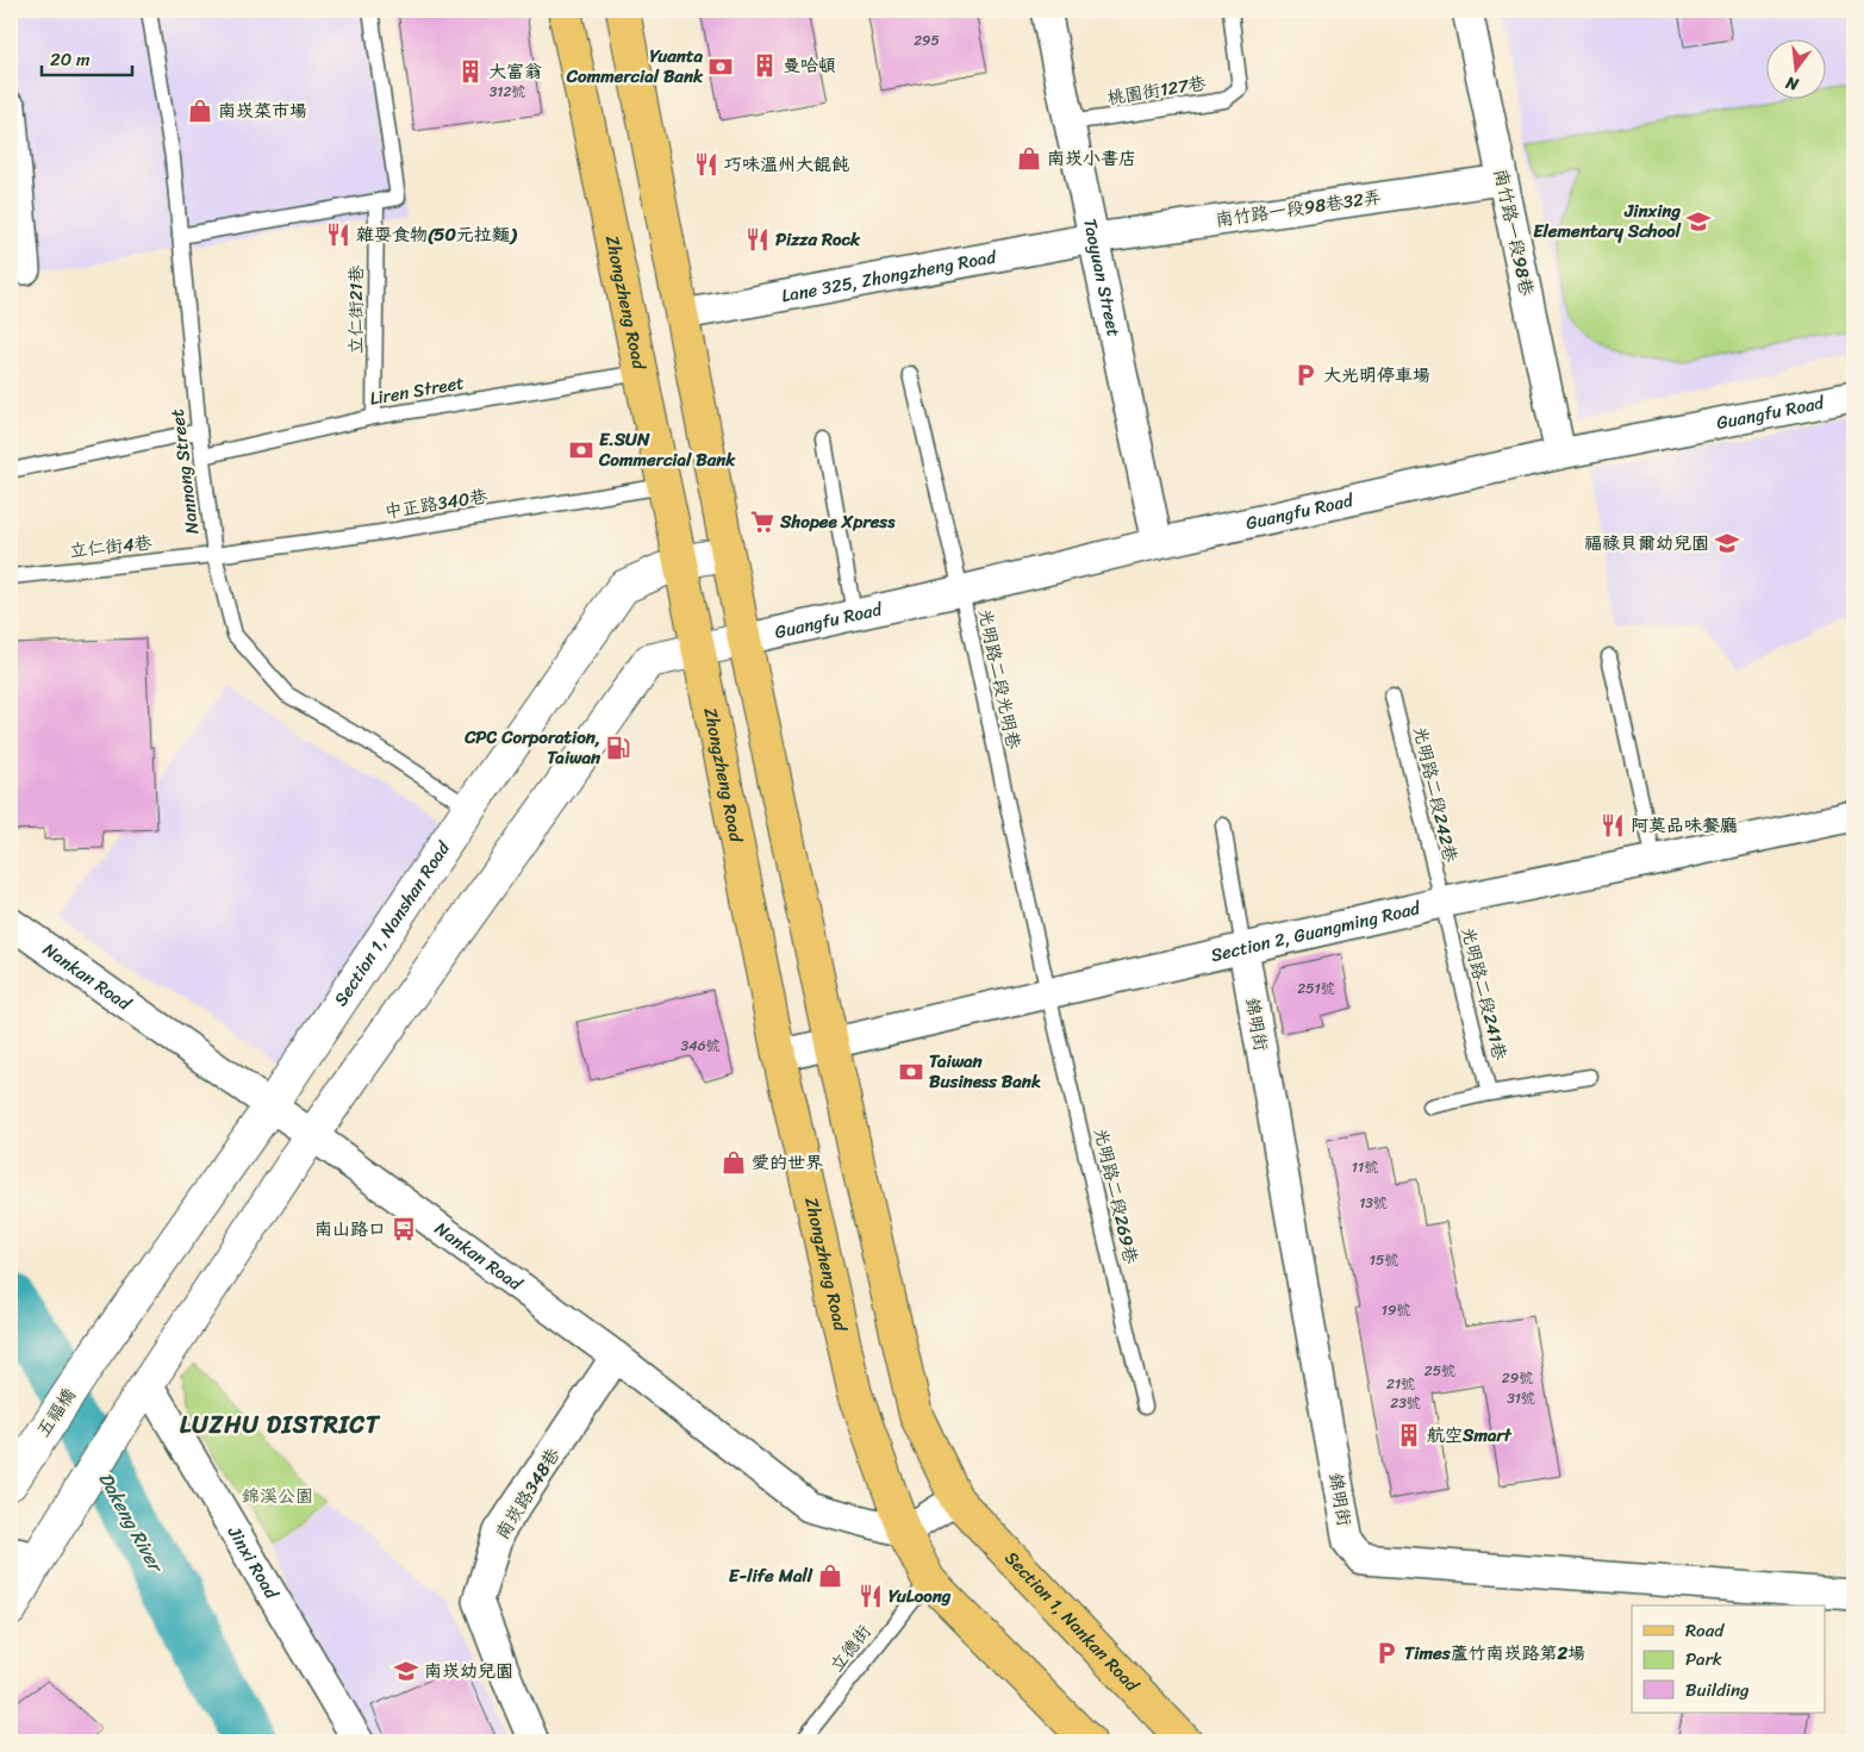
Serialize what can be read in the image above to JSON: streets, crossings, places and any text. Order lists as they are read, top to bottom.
{
  "streets": {
    "main road": ["Zhongzheng Road", "Section 1, Nankan Road"],
    "street": [
      "南竹路一段98巷32弄",
      "南竹路一段98巷",
      "Lane 325, Zhongzheng Road",
      "Taoyuan Street",
      "Guangfu Road",
      "Section 1, Nanshan Road",
      "Section 2, Guangming Road",
      "Nankan Road",
      "錦明街",
      "五福橋",
      "南崁路348巷",
      "Jinxi Road"
    ],
    "lane": [
      "桃園街127巷",
      "立仁街21巷",
      "Liren Street",
      "Nannong Street",
      "中正路340巷",
      "立仁街4巷",
      "光明路二段光明巷",
      "光明路二段242巷",
      "光明路二段241巷",
      "光明路二段269巷",
      "立德街"
    ]
  },
  "crossings": [
    ["桃園街127巷", "Taoyuan Street"],
    ["南竹路一段98巷32弄", "南竹路一段98巷"],
    ["南竹路一段98巷32弄", "Lane 325, Zhongzheng Road"],
    ["南竹路一段98巷32弄", "Taoyuan Street"],
    ["南竹路一段98巷", "Guangfu Road"],
    ["Lane 325, Zhongzheng Road", "Taoyuan Street"],
    ["Taoyuan Street", "Guangfu Road"],
    ["Zhongzheng Road", "Liren Street"],
    ["Zhongzheng Road", "中正路340巷"],
    ["Zhongzheng Road", "Section 1, Nanshan Road"],
    ["Zhongzheng Road", "Section 2, Guangming Road"],
    ["Zhongzheng Road", "Nankan Road"],
    ["立仁街21巷", "Liren Street"],
    ["Liren Street", "Nannong Street"],
    ["Guangfu Road", "光明路二段光明巷"],
    ["Nannong Street", "中正路340巷"],
    ["Nannong Street", "立仁街4巷"],
    ["Nannong Street", "Section 1, Nanshan Road"],
    ["中正路340巷", "立仁街4巷"],
    ["光明路二段光明巷", "Section 2, Guangming Road"],
    ["光明路二段光明巷", "光明路二段269巷"],
    ["光明路二段242巷", "Section 2, Guangming Road"],
    ["光明路二段242巷", "光明路二段241巷"],
    ["Section 1, Nanshan Road", "Nankan Road"],
    ["Section 1, Nanshan Road", "五福橋"],
    ["Section 2, Guangming Road", "光明路二段241巷"],
    ["Section 2, Guangming Road", "錦明街"],
    ["Section 2, Guangming Road", "光明路二段269巷"],
    ["Nankan Road", "南崁路348巷"]
  ],
  "districts": ["LUZHU DISTRICT"],
  "water": ["Dakeng River"],
  "parks": ["錦溪公園"],
  "places": {
    "building": ["曼哈頓", "大富翁", "航空Smart"],
    "bank": ["Yuanta Commercial Bank", "E.SUN Commercial Bank", "Taiwan Business Bank"],
    "shop": [
      "南崁菜市場",
      "南崁小書店",
      "愛的世界",
      "E-life Mall"
    ],
    "restaurant": [
      "巧味溫州大餛飩",
      "雜耍食物(50元拉麵)",
      "Pizza Rock",
      "阿莫品味餐廳",
      "YuLoong"
    ],
    "school or university": ["Jinxing Elementary School", "福祿貝爾幼兒園", "南崁幼兒園"],
    "parking": ["大光明停車場", "Times蘆竹南崁路第2場"],
    "supermarket": ["Shopee Xpress"],
    "fuel station": ["CPC Corporation, Taiwan"],
    "bus stop": ["南山路口"]
  },
  "house_numbers": [
    "295",
    "312號",
    "251號",
    "346號",
    "11號",
    "13號",
    "15號",
    "19號",
    "25號",
    "29號",
    "21號",
    "31號",
    "23號"
  ],
  "legend": ["Road", "Park", "Building"],
  "scale_bar": "20 m",
  "north": "bottom"
}
